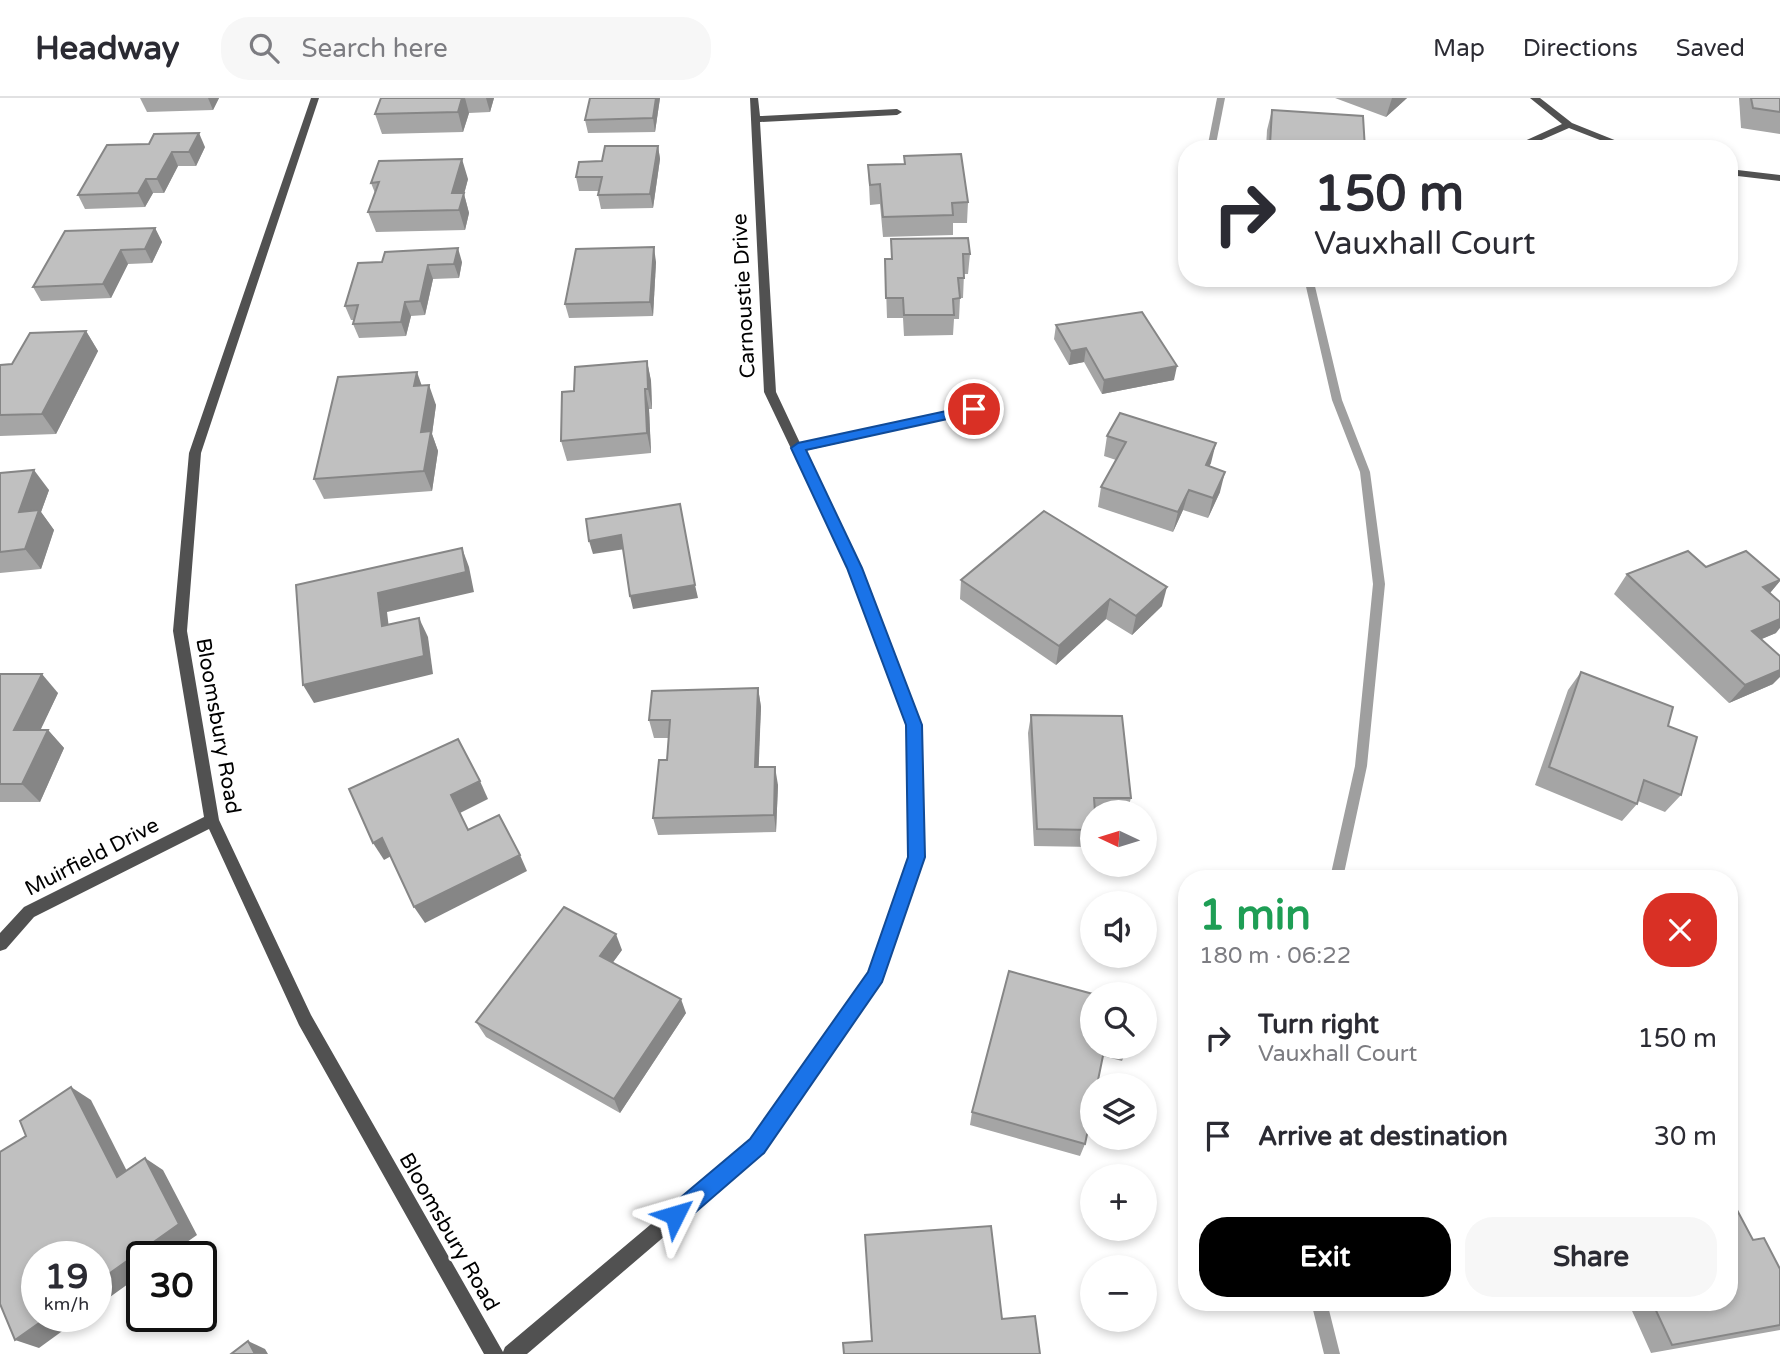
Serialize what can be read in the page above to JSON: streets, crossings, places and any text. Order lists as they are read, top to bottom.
{
  "streets": {
    "street": ["Carnoustie Drive", "Bloomsbury Road", "Muirfield Drive"]
  },
  "crossings": [
    ["Bloomsbury Road", "Muirfield Drive"]
  ],
  "north": "left",
  "page": {
    "header": "Headway",
    "search": "Search here",
    "nav": ["Map", "Directions", "Saved"],
    "turn": ["150 m", "Vauxhall Court"],
    "map_buttons": ["+", "−"],
    "heading": ["1 min", "180 m · 06:22"],
    "list": [
      {
        "name": "Turn right",
        "note": "Vauxhall Court",
        "value": "150 m"
      },
      {
        "name": "Arrive at destination",
        "value": "30 m"
      }
    ],
    "buttons": ["Exit", "Share"],
    "speed": "19 km/h",
    "limit": "30"
  }
}
